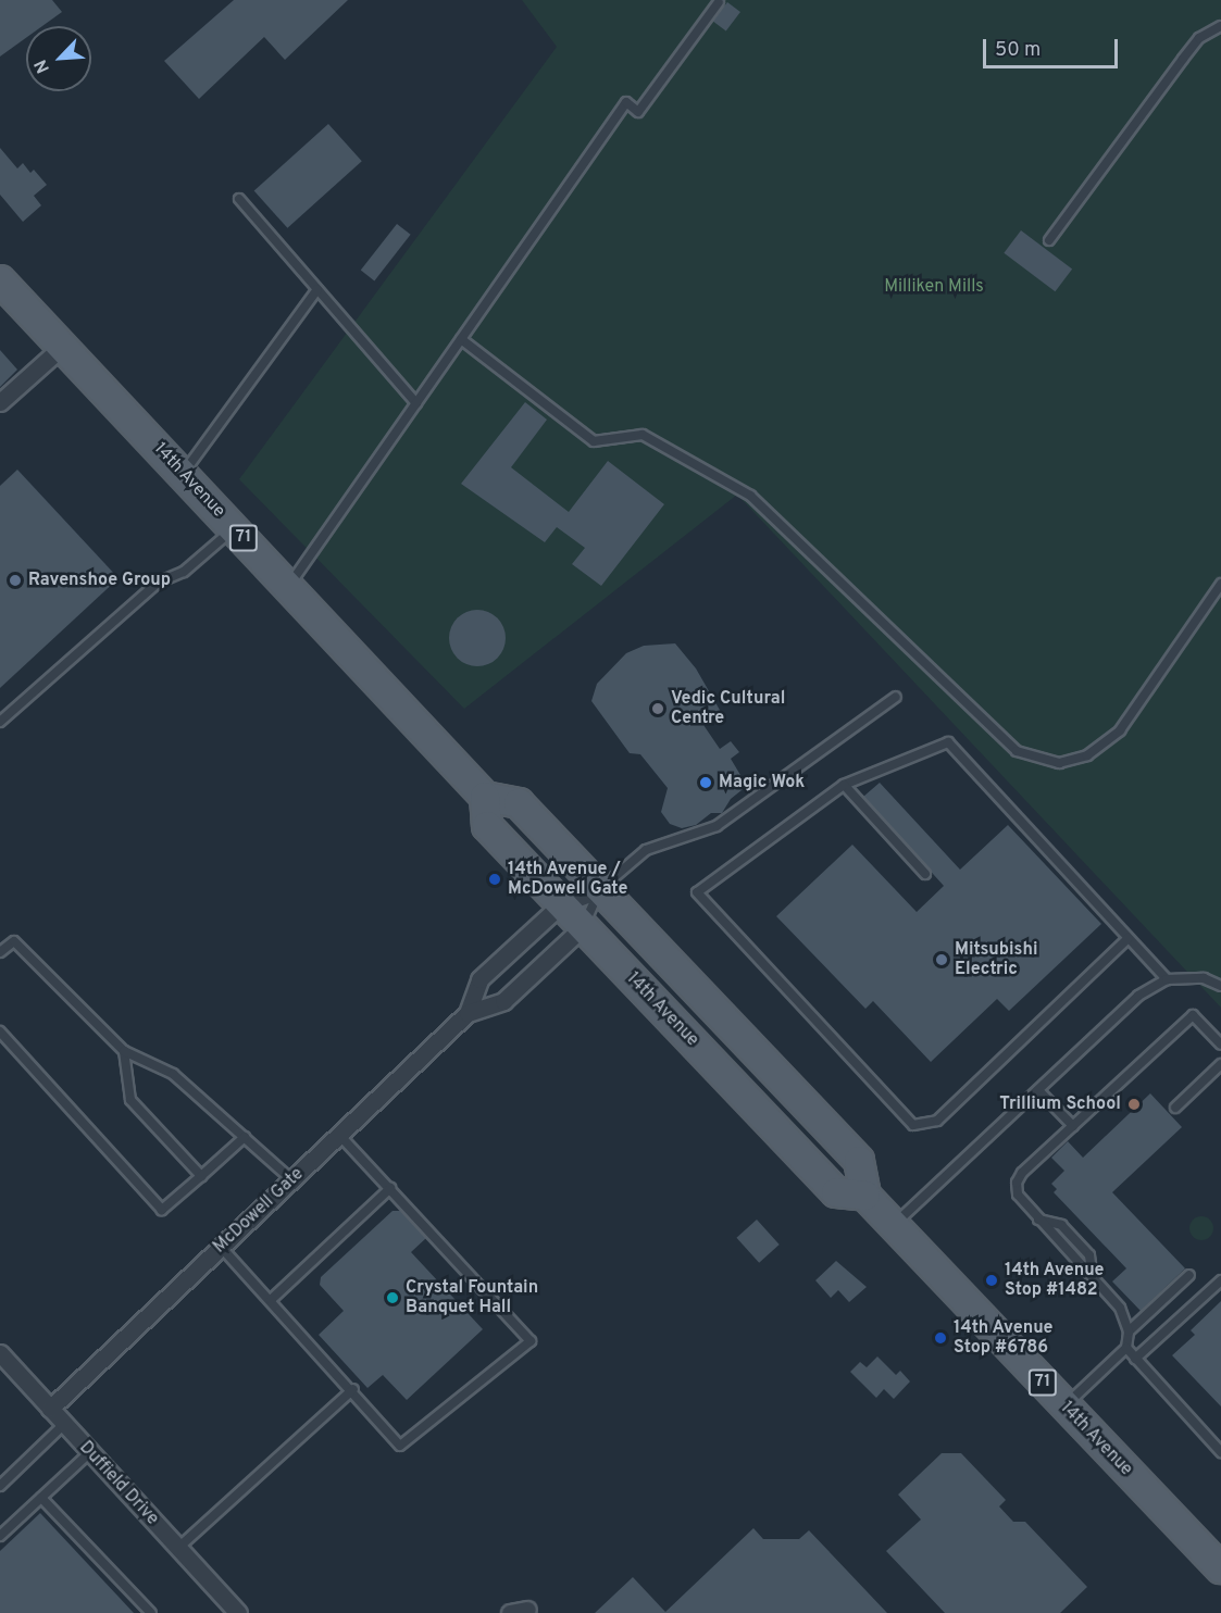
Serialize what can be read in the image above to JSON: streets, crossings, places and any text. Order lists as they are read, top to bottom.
{
  "streets": {
    "main road": ["14th Avenue", "71"],
    "street": ["McDowell Gate", "Duffield Drive"]
  },
  "crossings": [
    ["14th Avenue", "McDowell Gate"],
    ["McDowell Gate", "Duffield Drive"]
  ],
  "parks": ["Milliken Mills"],
  "places": [
    "Ravenshoe Group",
    "Vedic Cultural Centre",
    "Magic Wok",
    "14th Avenue / McDowell Gate",
    "Mitsubishi Electric",
    "Trillium School",
    "14th Avenue Stop #1482",
    "Crystal Fountain Banquet Hall",
    "14th Avenue Stop #6786"
  ],
  "scale_bar": "50 m",
  "north": "bottom left"
}
